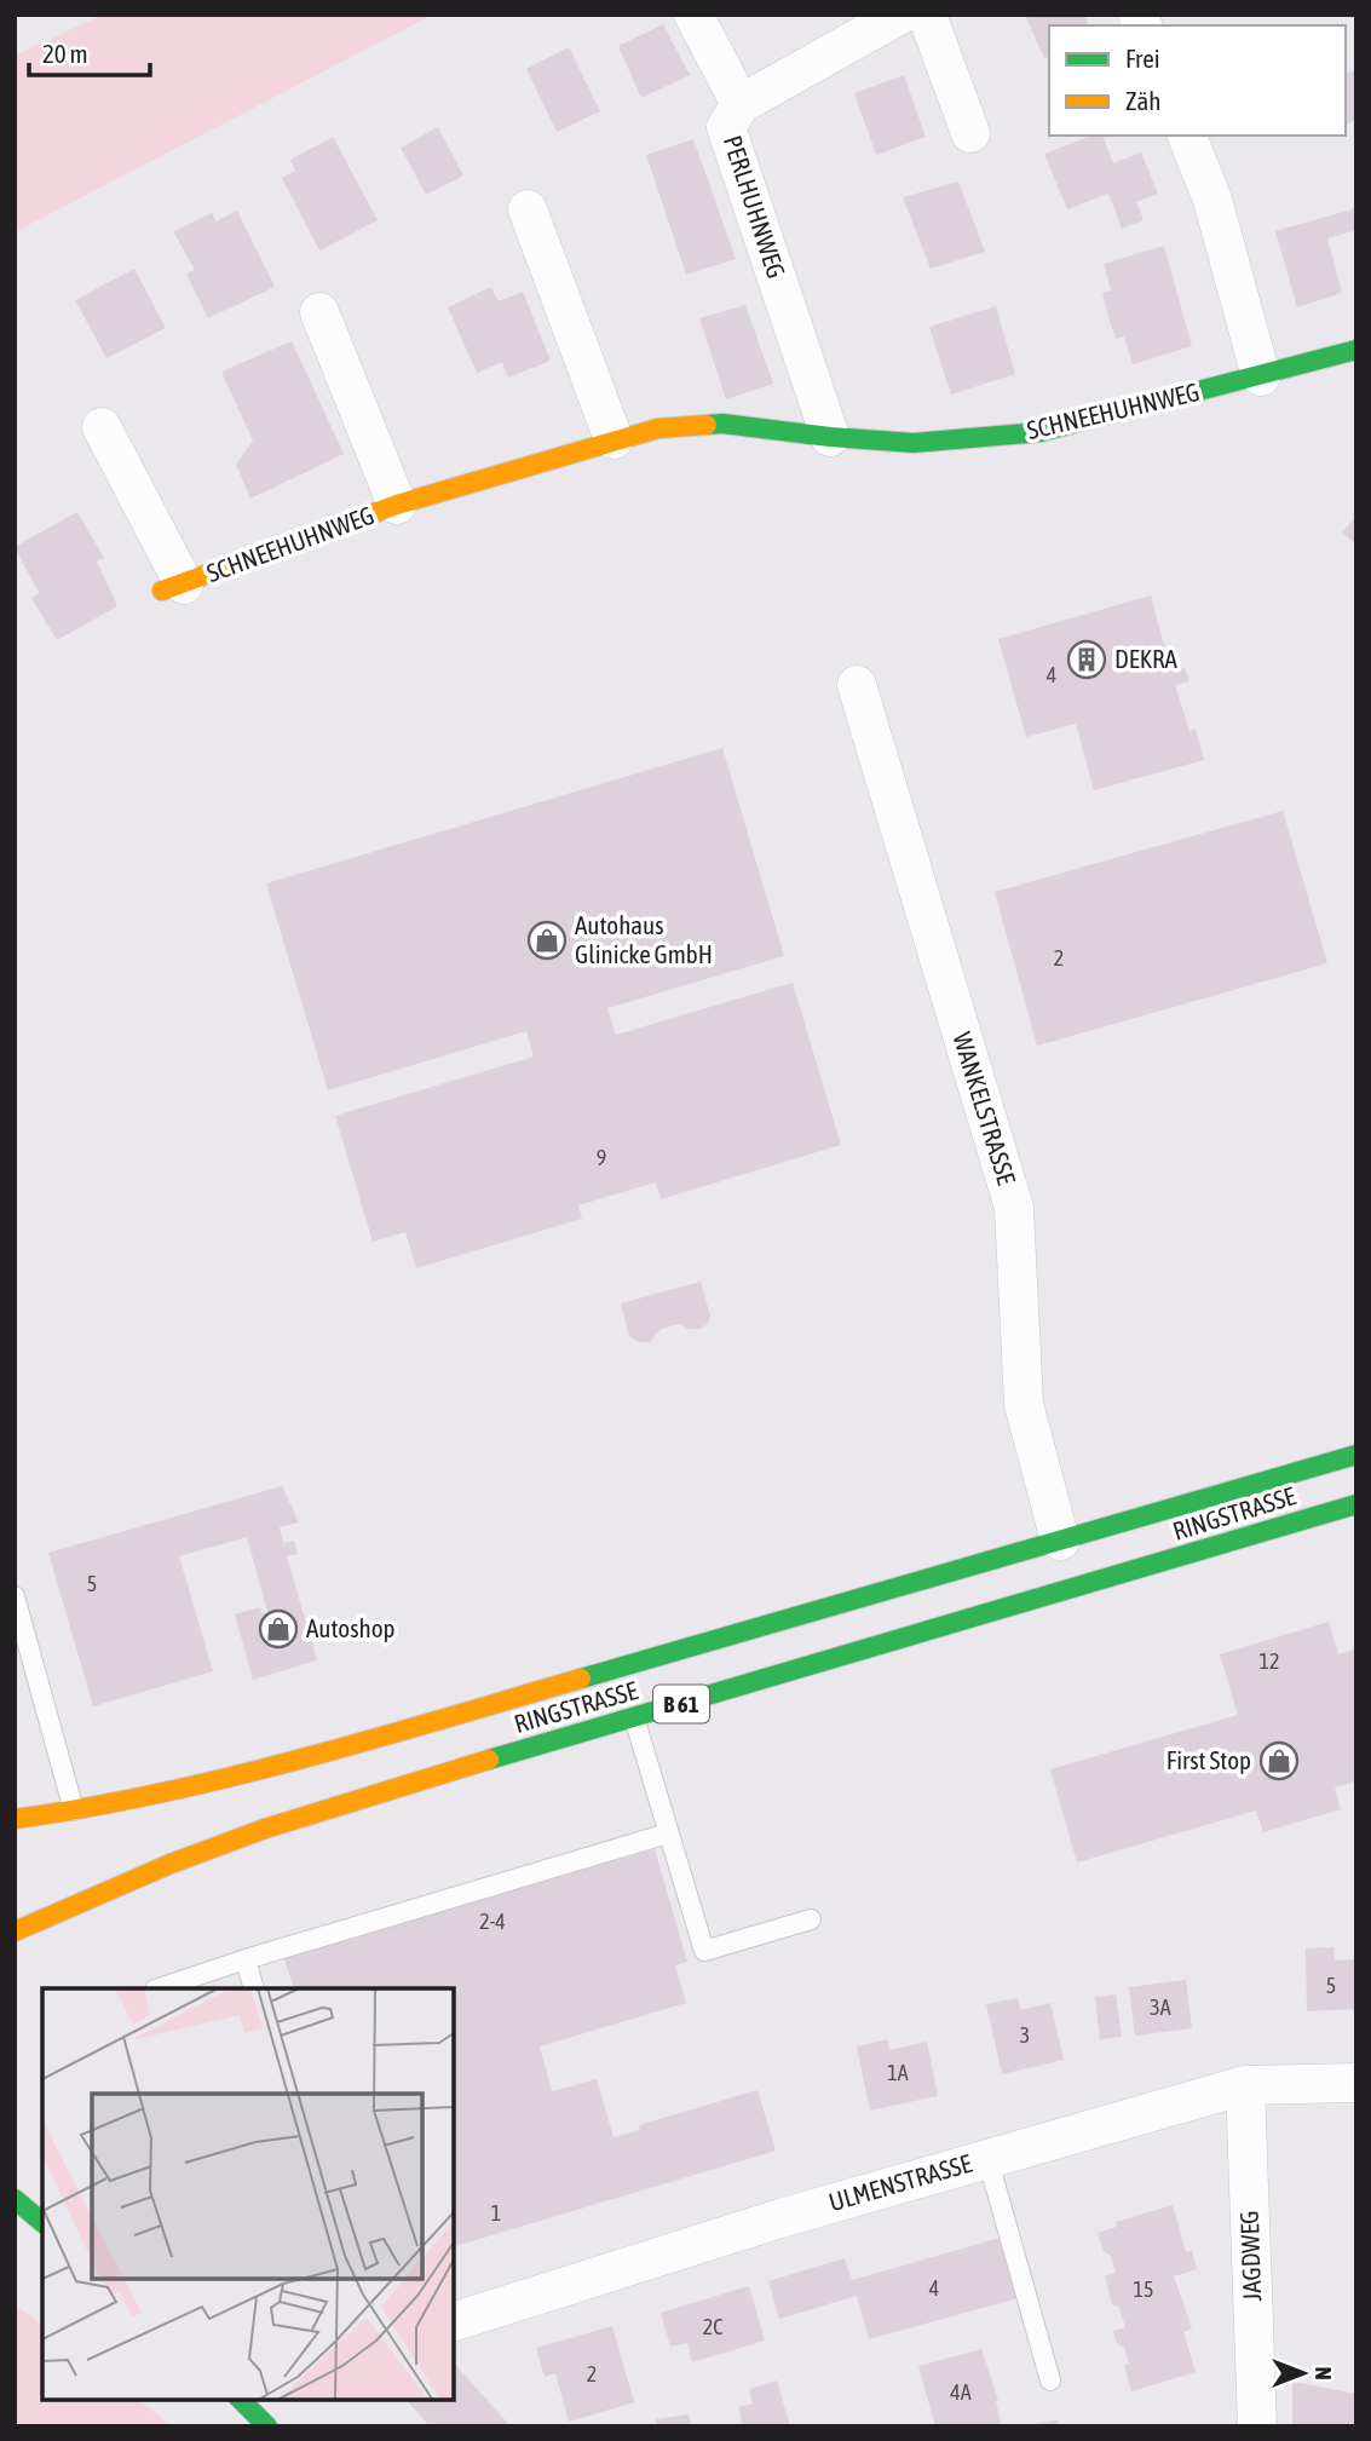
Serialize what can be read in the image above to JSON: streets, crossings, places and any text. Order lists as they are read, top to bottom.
{
  "streets": {
    "main road": ["SCHNEEHUHNWEG", "RINGSTRASSE", "B 61"],
    "street": [
      "PERLHUHNWEG",
      "WANKELSTRASSE",
      "ULMENSTRASSE",
      "JAGDWEG"
    ]
  },
  "crossings": [
    ["PERLHUHNWEG", "SCHNEEHUHNWEG"],
    ["WANKELSTRASSE", "RINGSTRASSE"],
    ["ULMENSTRASSE", "JAGDWEG"]
  ],
  "places": {
    "building": ["DEKRA"],
    "shop": ["Autohaus Glinicke GmbH", "Autoshop", "First Stop"]
  },
  "house_numbers": [
    "4",
    "2",
    "9",
    "5",
    "12",
    "2-4",
    "5",
    "3A",
    "3",
    "1A",
    "1",
    "4",
    "15",
    "2C",
    "2",
    "4A"
  ],
  "legend": ["Frei", "Zäh"],
  "scale_bar": "20 m",
  "north": "right"
}
